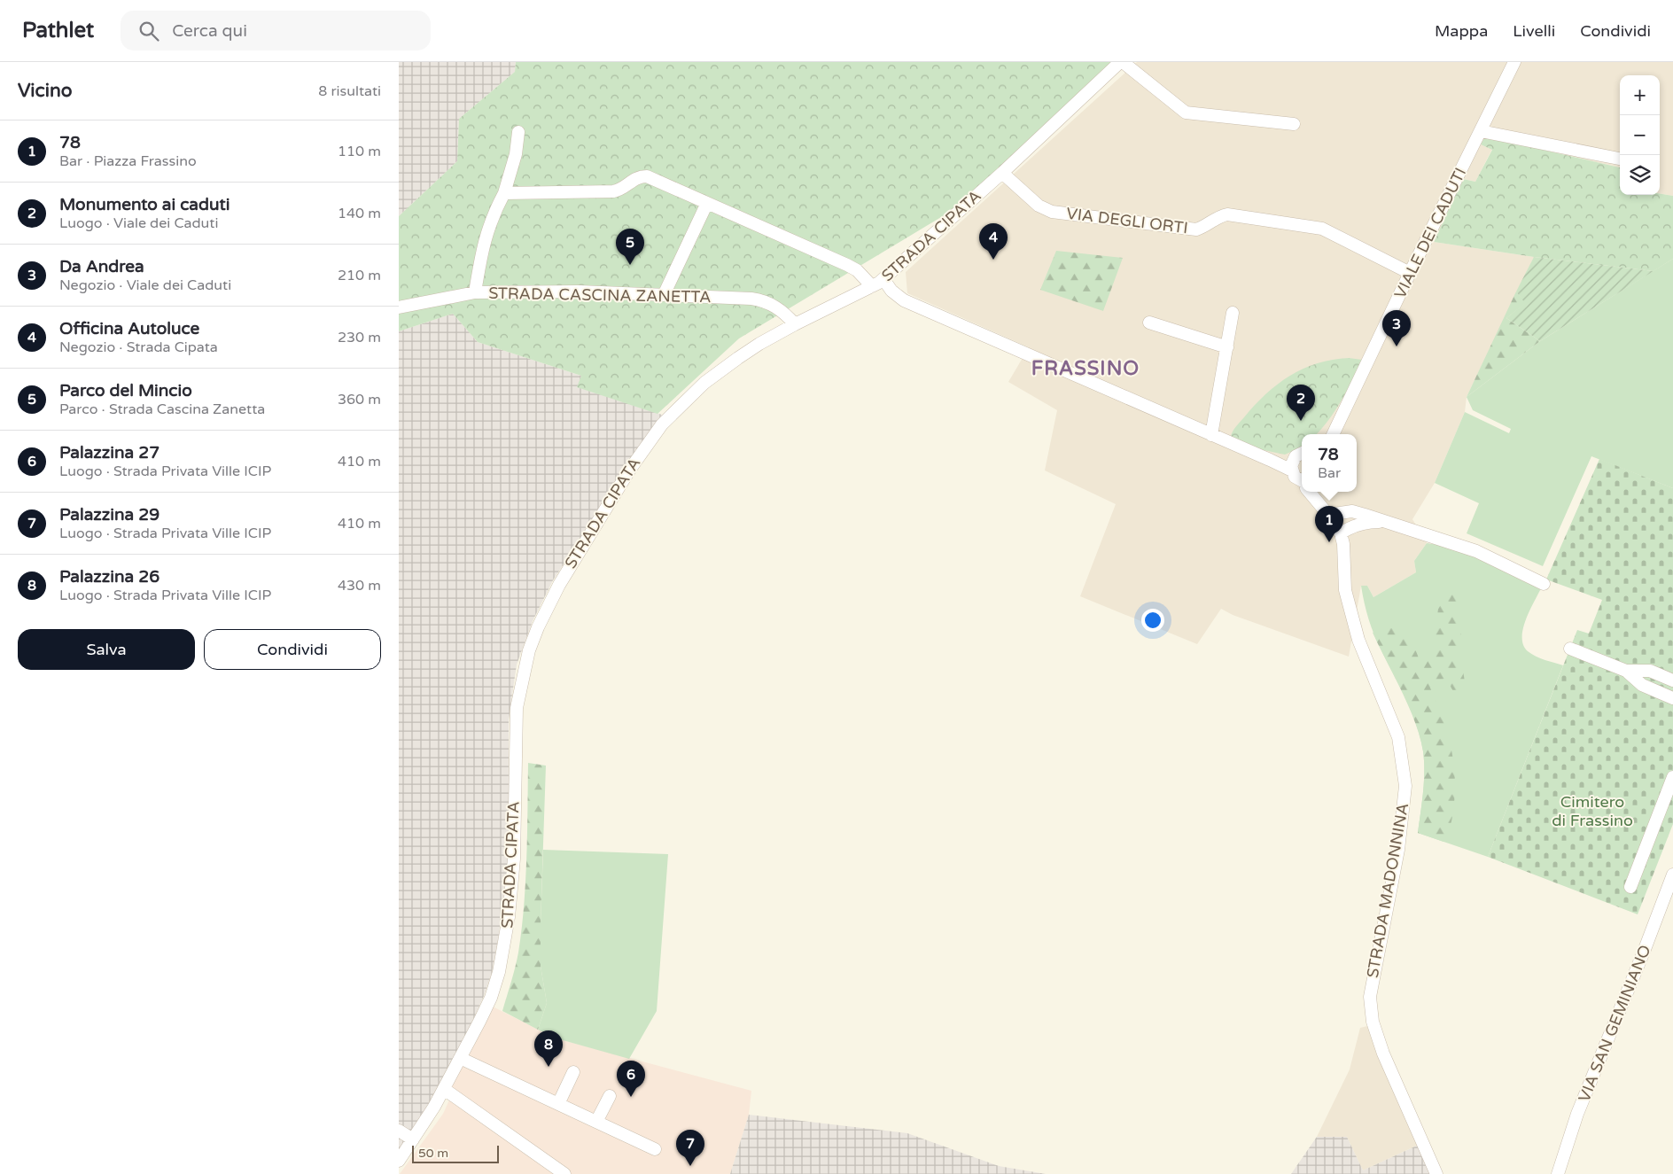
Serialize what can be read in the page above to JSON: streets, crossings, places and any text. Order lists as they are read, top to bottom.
{
  "streets": {
    "street": [
      "VIA DEGLI ORTI",
      "VIALE DEI CADUTI",
      "STRADA CIPATA",
      "STRADA CASCINA ZANETTA",
      "STRADA MADONNINA",
      "VIA SAN GEMINIANO"
    ]
  },
  "crossings": [
    ["VIA DEGLI ORTI", "VIALE DEI CADUTI"],
    ["VIA DEGLI ORTI", "STRADA CIPATA"],
    ["STRADA CIPATA", "STRADA CASCINA ZANETTA"]
  ],
  "districts": ["FRASSINO"],
  "parks": ["Cimitero di Frassino"],
  "scale_bar": "50 m",
  "page": {
    "header": "Pathlet",
    "search": "Cerca qui",
    "nav": ["Mappa", "Livelli", "Condividi"],
    "heading": ["Vicino", "8 risultati"],
    "map_buttons": ["+", "−"],
    "list": [
      {
        "mark": "1",
        "name": "78",
        "note": "Bar · Piazza Frassino",
        "value": "110 m"
      },
      {
        "mark": "2",
        "name": "Monumento ai caduti",
        "note": "Luogo · Viale dei Caduti",
        "value": "140 m"
      },
      {
        "mark": "3",
        "name": "Da Andrea",
        "note": "Negozio · Viale dei Caduti",
        "value": "210 m"
      },
      {
        "mark": "4",
        "name": "Officina Autoluce",
        "note": "Negozio · Strada Cipata",
        "value": "230 m"
      },
      {
        "mark": "5",
        "name": "Parco del Mincio",
        "note": "Parco · Strada Cascina Zanetta",
        "value": "360 m"
      },
      {
        "mark": "6",
        "name": "Palazzina 27",
        "note": "Luogo · Strada Privata Ville ICIP",
        "value": "410 m"
      },
      {
        "mark": "7",
        "name": "Palazzina 29",
        "note": "Luogo · Strada Privata Ville ICIP",
        "value": "410 m"
      },
      {
        "mark": "8",
        "name": "Palazzina 26",
        "note": "Luogo · Strada Privata Ville ICIP",
        "value": "430 m"
      }
    ],
    "pins": [
      "4",
      "5",
      "3",
      "2",
      "1",
      "8",
      "6",
      "7"
    ],
    "popup": ["78", "Bar"],
    "buttons": ["Salva", "Condividi"],
    "scale": "50 m"
  }
}
